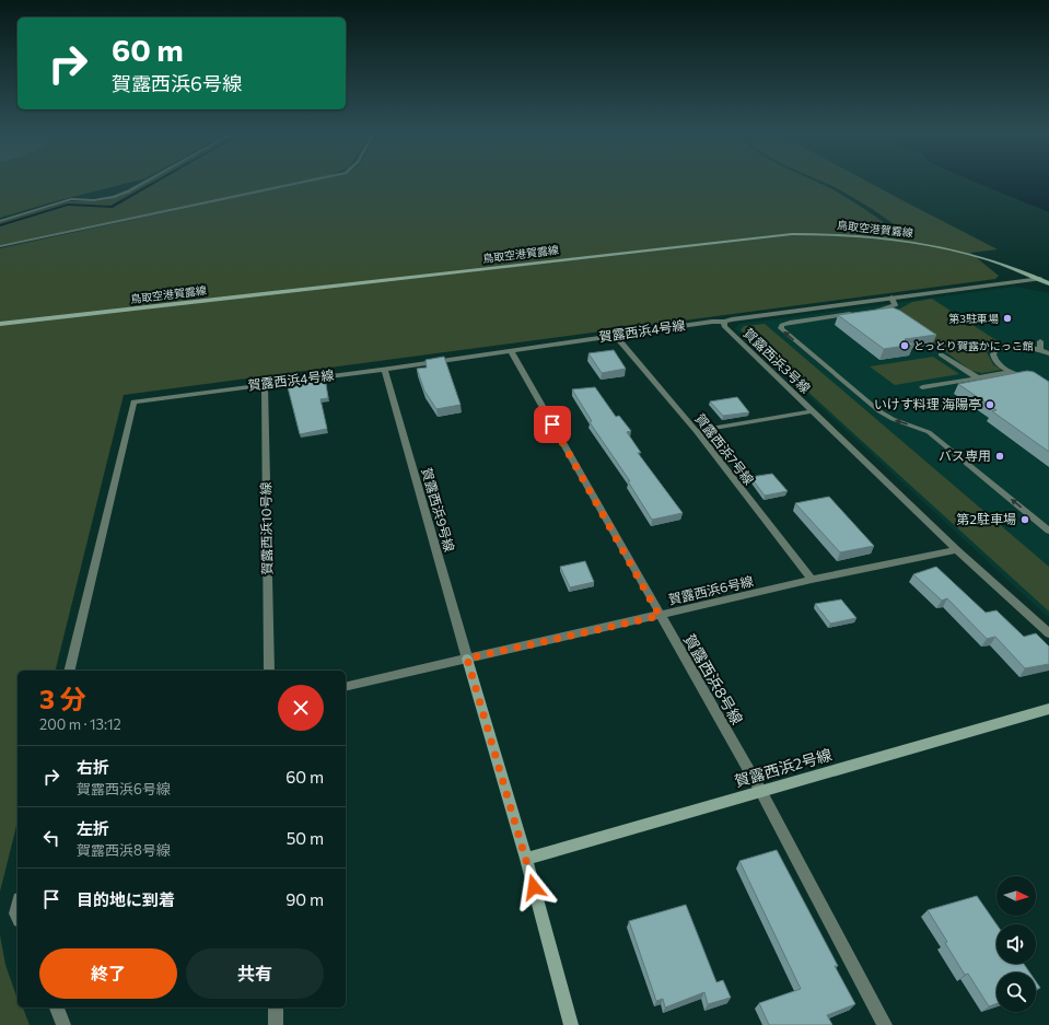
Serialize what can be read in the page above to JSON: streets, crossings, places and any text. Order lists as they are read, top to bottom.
{
  "streets": {
    "main road": ["鳥取空港賀露線", "賀露西浜2号線"],
    "street": [
      "賀露西浜4号線",
      "賀露西浜3号線",
      "賀露西浜7号線",
      "賀露西浜9号線",
      "賀露西浜10号線",
      "賀露西浜6号線",
      "賀露西浜8号線"
    ]
  },
  "crossings": [
    ["鳥取空港賀露線", "賀露西浜3号線"],
    ["賀露西浜4号線", "賀露西浜3号線"],
    ["賀露西浜4号線", "賀露西浜7号線"],
    ["賀露西浜4号線", "賀露西浜9号線"],
    ["賀露西浜4号線", "賀露西浜10号線"],
    ["賀露西浜4号線", "賀露西浜8号線"],
    ["賀露西浜3号線", "賀露西浜6号線"],
    ["賀露西浜7号線", "賀露西浜6号線"],
    ["賀露西浜9号線", "賀露西浜6号線"],
    ["賀露西浜6号線", "賀露西浜8号線"],
    ["賀露西浜8号線", "賀露西浜2号線"]
  ],
  "places": [
    "第3駐車場",
    "とっとり賀露かにっこ館",
    "いけす料理 海陽亭",
    "バス専用",
    "第2駐車場"
  ],
  "north": "right",
  "page": {
    "turn": ["60 m", "賀露西浜6号線"],
    "heading": ["3 分", "200 m · 13:12"],
    "list": [
      {
        "name": "右折",
        "note": "賀露西浜6号線",
        "value": "60 m"
      },
      {
        "name": "左折",
        "note": "賀露西浜8号線",
        "value": "50 m"
      },
      {
        "name": "目的地に到着",
        "value": "90 m"
      }
    ],
    "buttons": ["終了", "共有"]
  }
}
